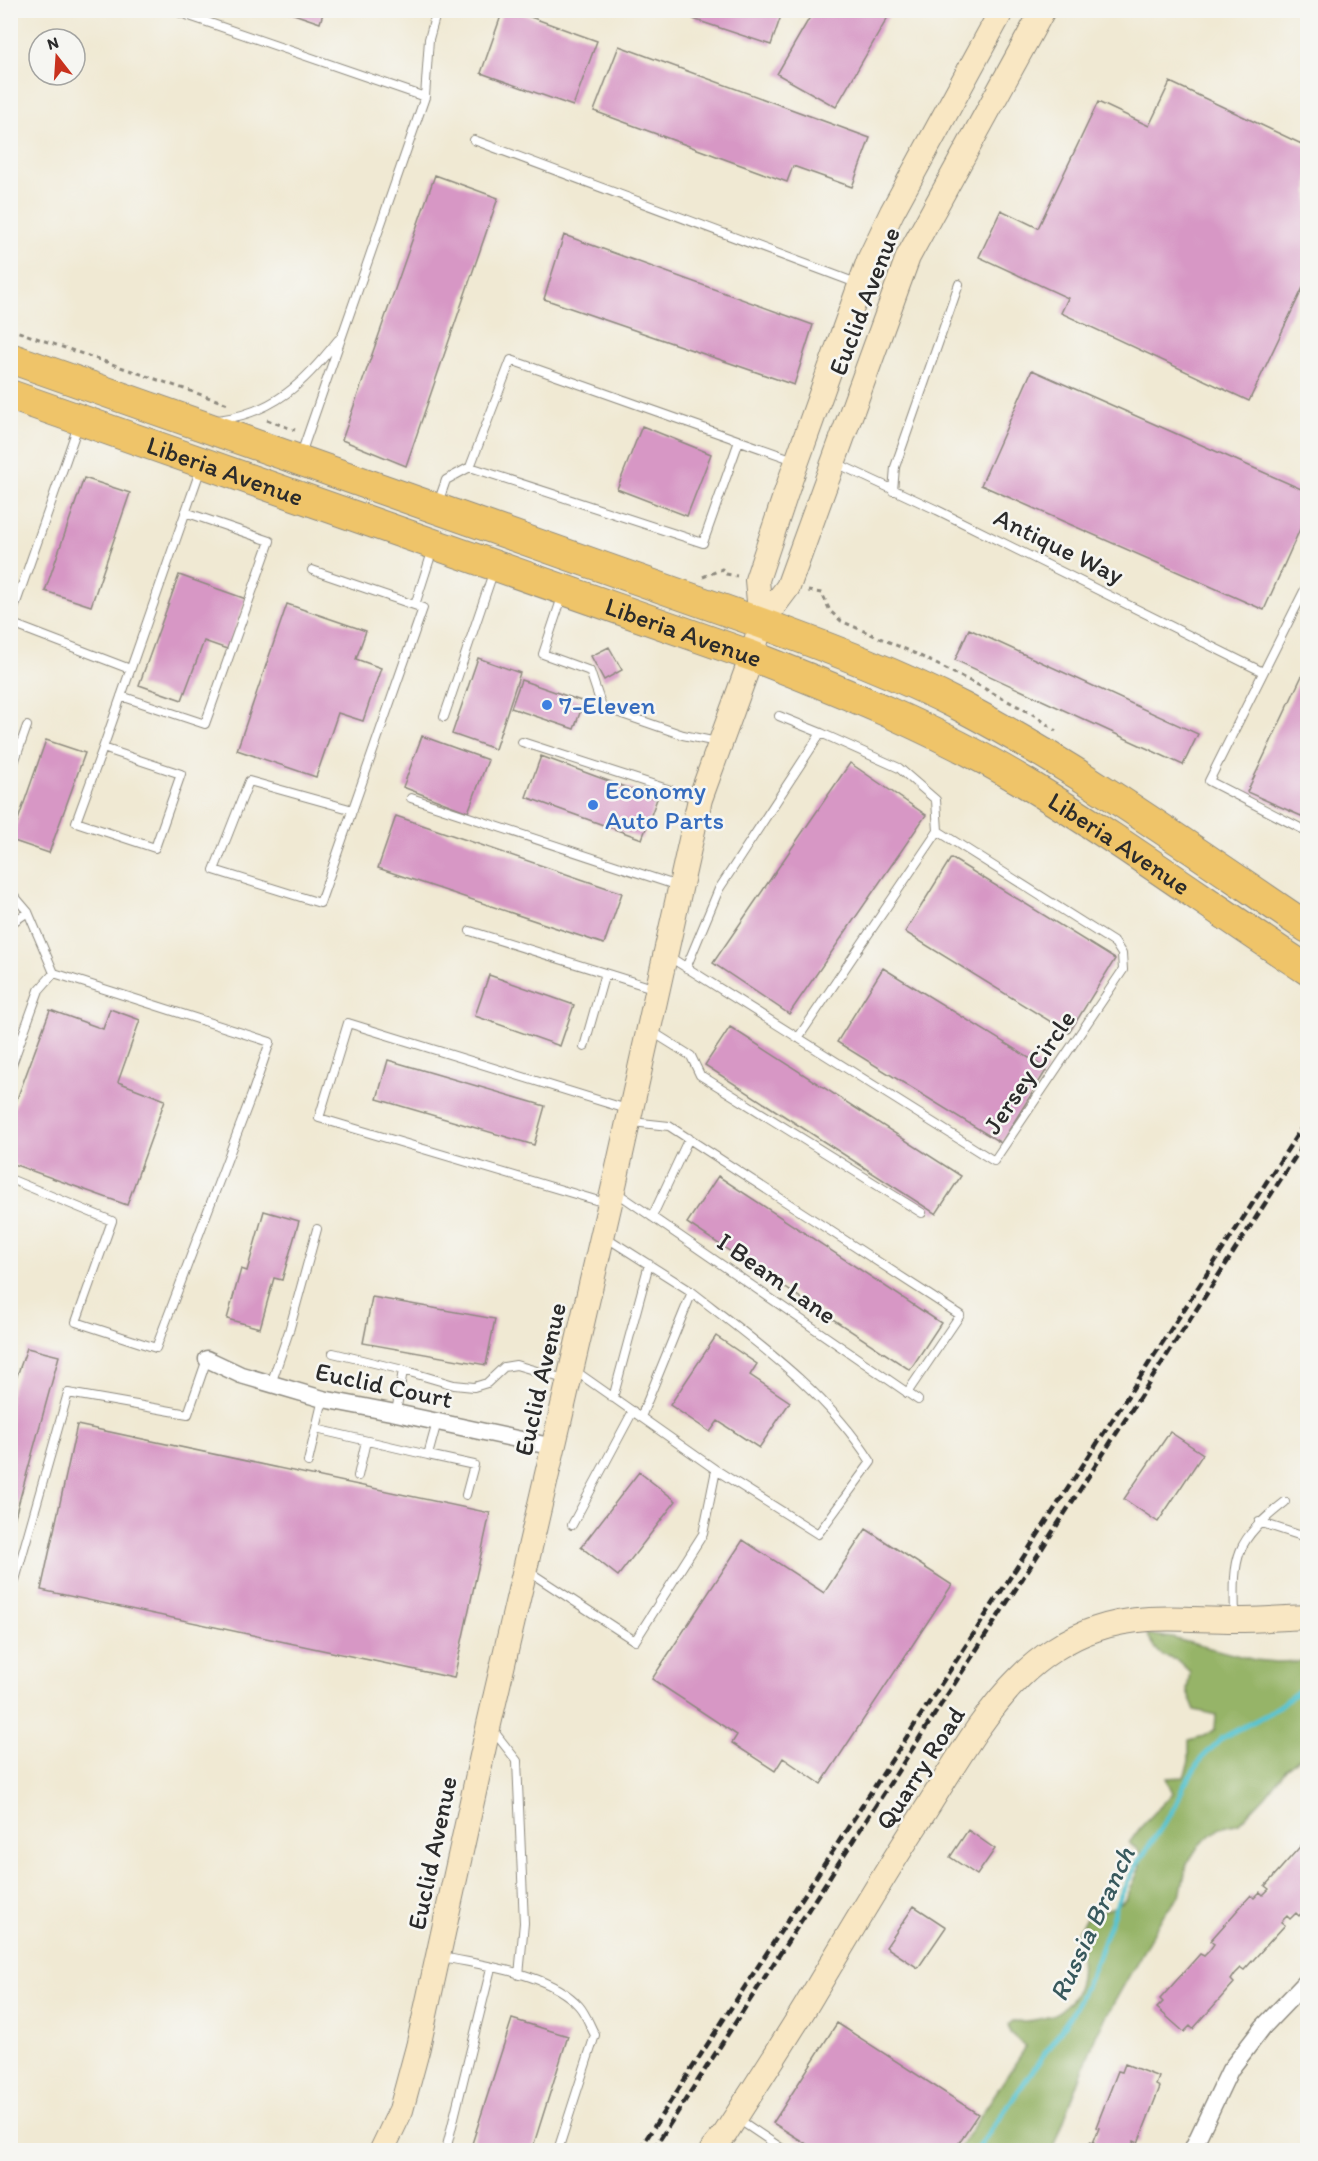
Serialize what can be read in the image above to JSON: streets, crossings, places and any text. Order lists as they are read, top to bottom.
{
  "streets": {
    "highway": ["Liberia Avenue"],
    "street": ["Euclid Avenue", "Euclid Court", "Quarry Road"],
    "lane": ["Antique Way", "Jersey Circle", "I Beam Lane"]
  },
  "crossings": [
    ["Euclid Avenue", "Liberia Avenue"],
    ["Euclid Avenue", "Antique Way"],
    ["Euclid Avenue", "Jersey Circle"],
    ["Euclid Avenue", "I Beam Lane"],
    ["Euclid Avenue", "Euclid Court"]
  ],
  "water": ["Russia Branch"],
  "places": ["7-Eleven", "Economy Auto Parts"],
  "north": "top"
}
